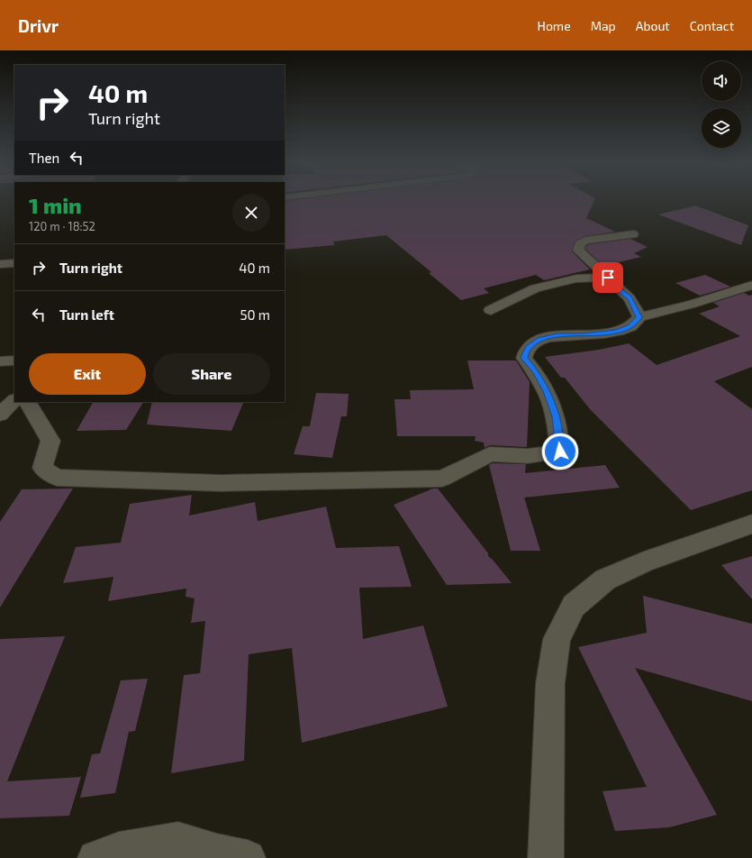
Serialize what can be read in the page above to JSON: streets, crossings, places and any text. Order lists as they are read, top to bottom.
{
  "page": {
    "header": "Drivr",
    "nav": [
      "Home",
      "Map",
      "About",
      "Contact"
    ],
    "turn": ["40 m", "Turn right"],
    "then": "Then",
    "heading": ["1 min", "120 m · 18:52"],
    "list": [
      {
        "name": "Turn right",
        "value": "40 m"
      },
      {
        "name": "Turn left",
        "value": "50 m"
      }
    ],
    "buttons": ["Exit", "Share"]
  }
}
